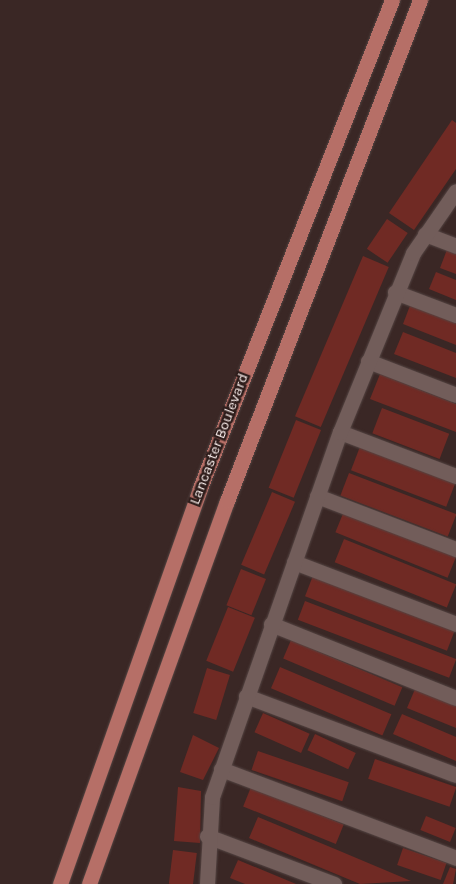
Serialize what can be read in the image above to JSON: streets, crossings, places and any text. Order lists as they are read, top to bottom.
{
  "streets": {
    "main road": ["Lancaster Boulevard"]
  }
}
